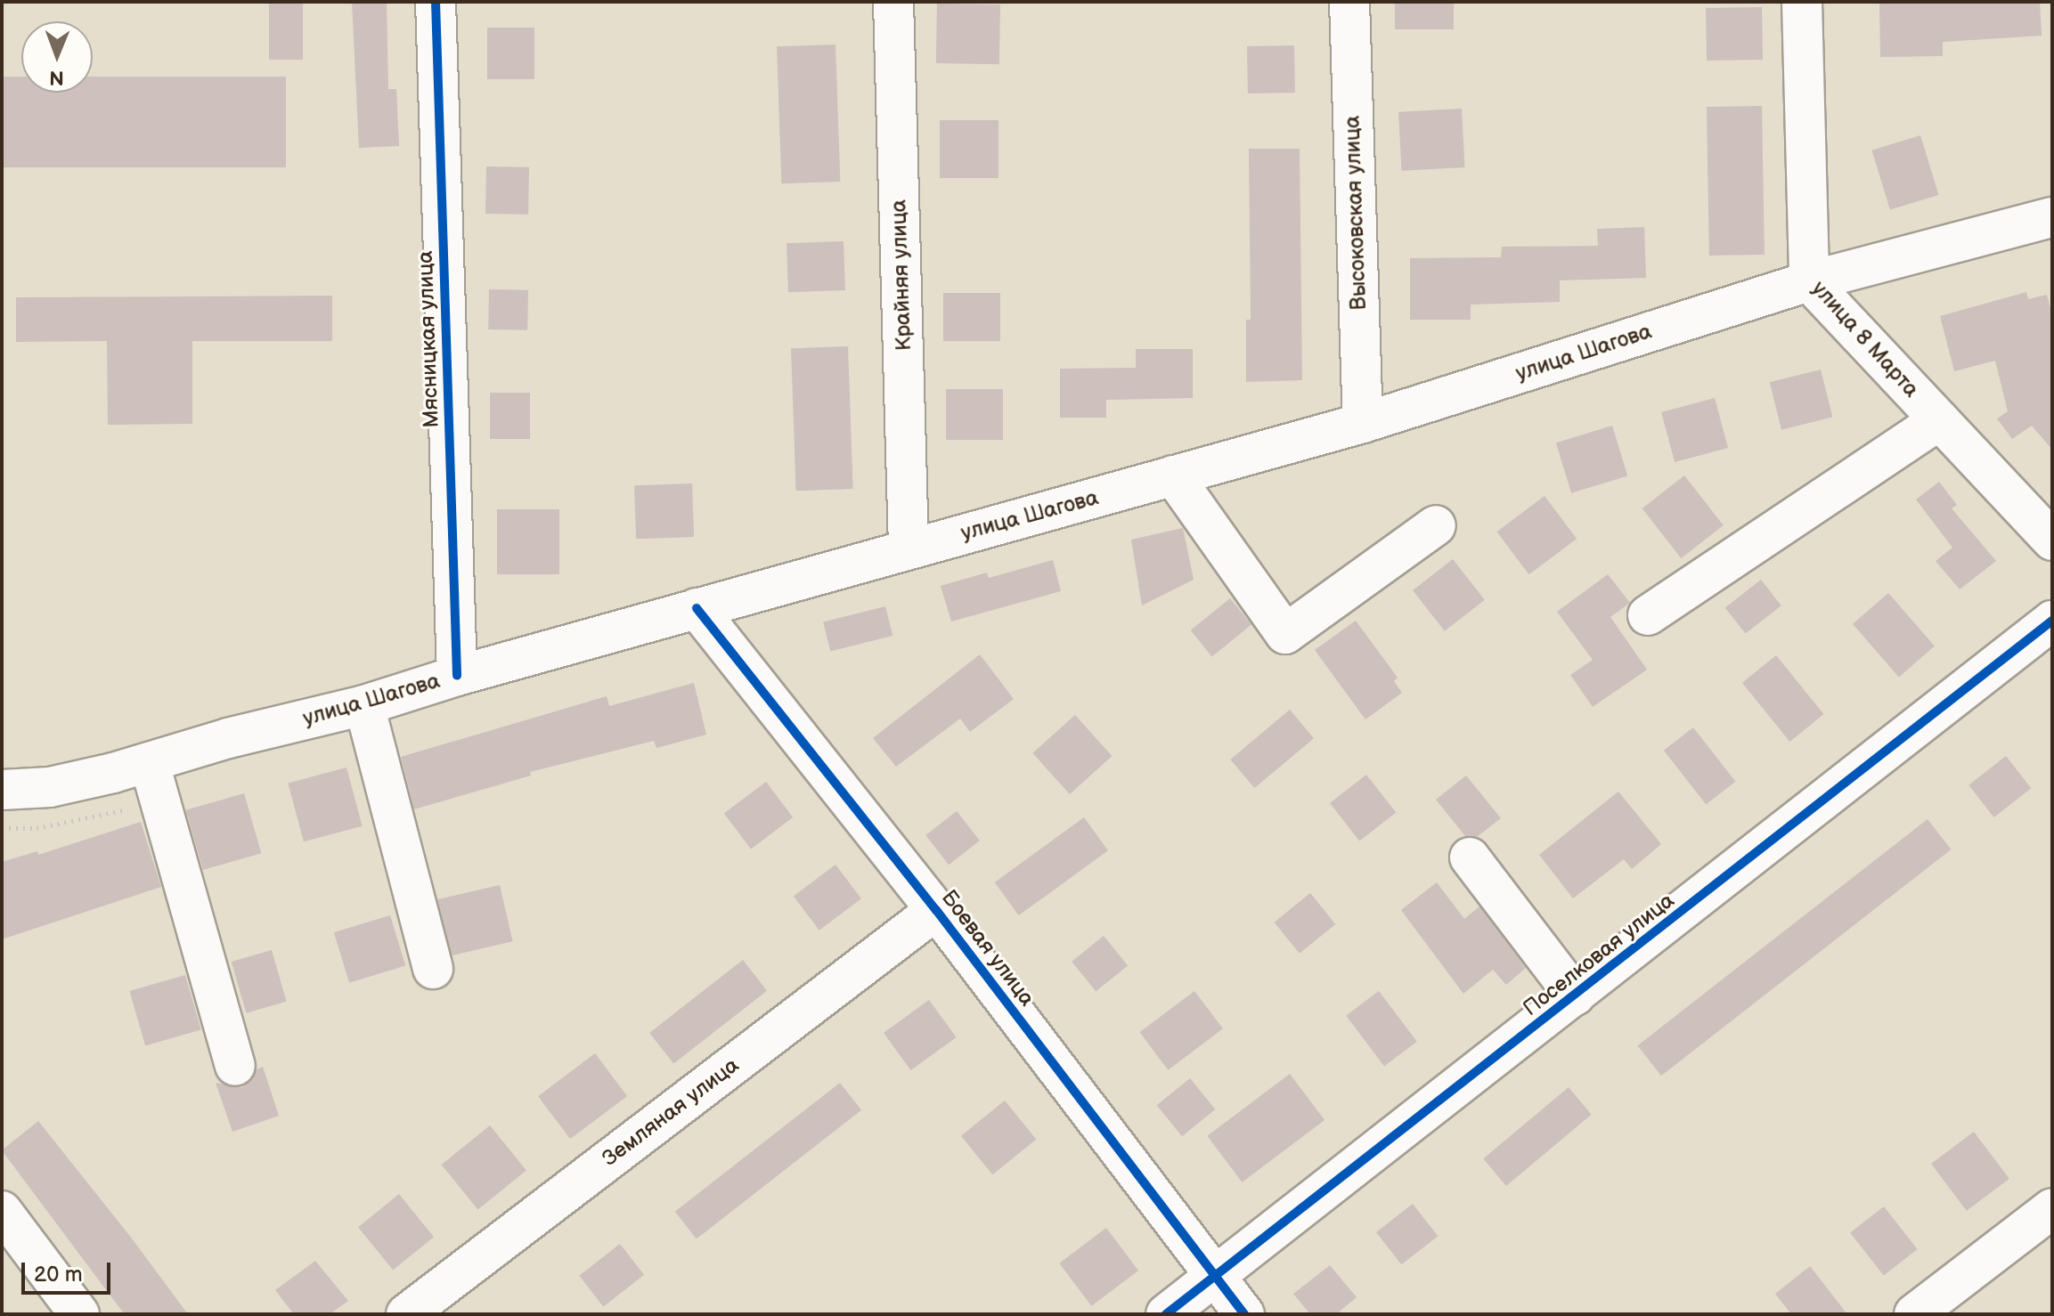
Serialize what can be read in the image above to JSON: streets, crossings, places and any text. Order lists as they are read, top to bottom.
{
  "streets": {
    "street": [
      "Высоковская улица",
      "Крайняя улица",
      "Мясницкая улица",
      "улица 8 Марта",
      "улица Шагова",
      "Боевая улица",
      "Поселковая улица",
      "Земляная улица"
    ]
  },
  "crossings": [
    ["Высоковская улица", "улица Шагова"],
    ["Крайняя улица", "улица Шагова"],
    ["Мясницкая улица", "улица Шагова"],
    ["улица 8 Марта", "улица Шагова"],
    ["улица Шагова", "Боевая улица"],
    ["Боевая улица", "Поселковая улица"],
    ["Боевая улица", "Земляная улица"]
  ],
  "scale_bar": "20 m",
  "north": "bottom"
}
